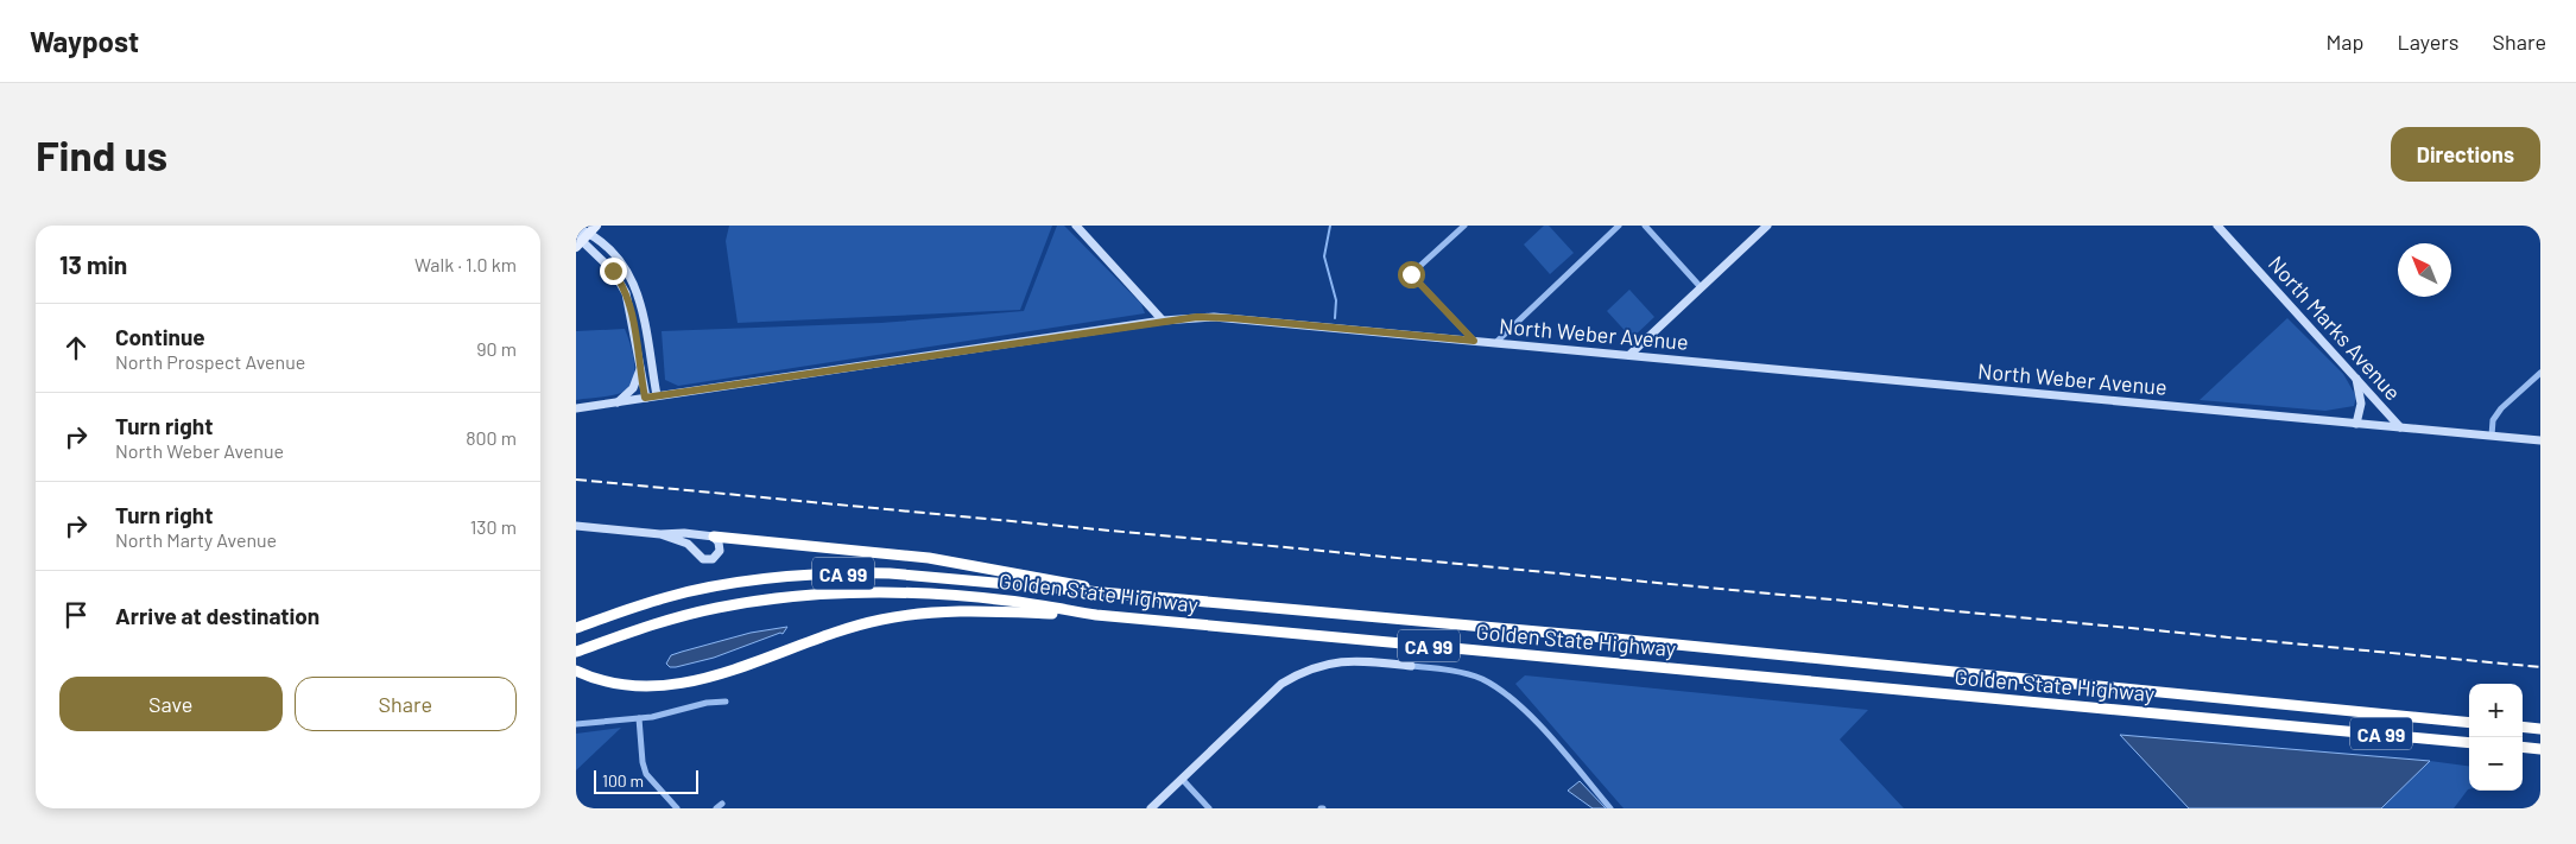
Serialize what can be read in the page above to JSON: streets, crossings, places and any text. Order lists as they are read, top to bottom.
{
  "streets": {
    "highway": ["CA 99", "Golden State Highway"],
    "main road": ["North Marks Avenue", "North Weber Avenue"]
  },
  "crossings": [
    ["North Marks Avenue", "North Weber Avenue"]
  ],
  "scale_bar": "100 m",
  "north": "top left",
  "page": {
    "header": "Waypost",
    "nav": ["Map", "Layers", "Share"],
    "buttons": [
      "Directions",
      ["Save", "Share"]
    ],
    "title": "Find us",
    "heading": ["13 min", "Walk · 1.0 km"],
    "list": [
      ["Continue", "North Prospect Avenue", "90 m"],
      ["Turn right", "North Weber Avenue", "800 m"],
      ["Turn right", "North Marty Avenue", "130 m"],
      "Arrive at destination"
    ],
    "map_buttons": ["+", "−"],
    "scale": "100 m"
  }
}
